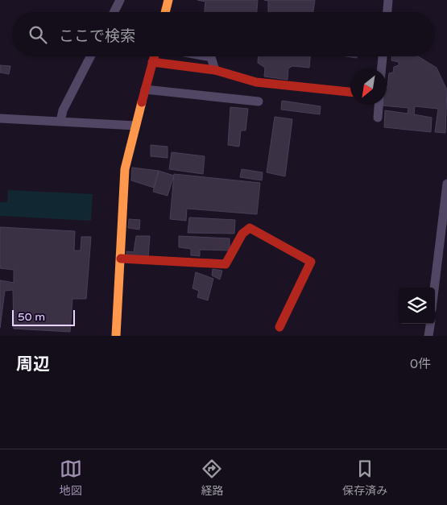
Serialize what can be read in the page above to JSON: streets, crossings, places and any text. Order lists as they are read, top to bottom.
{
  "scale_bar": "50 m",
  "north": "bottom left",
  "page": {
    "search": "ここで検索",
    "scale": "50 m",
    "heading": ["周辺", "0件"],
    "nav": ["地図", "経路", "保存済み"]
  }
}
